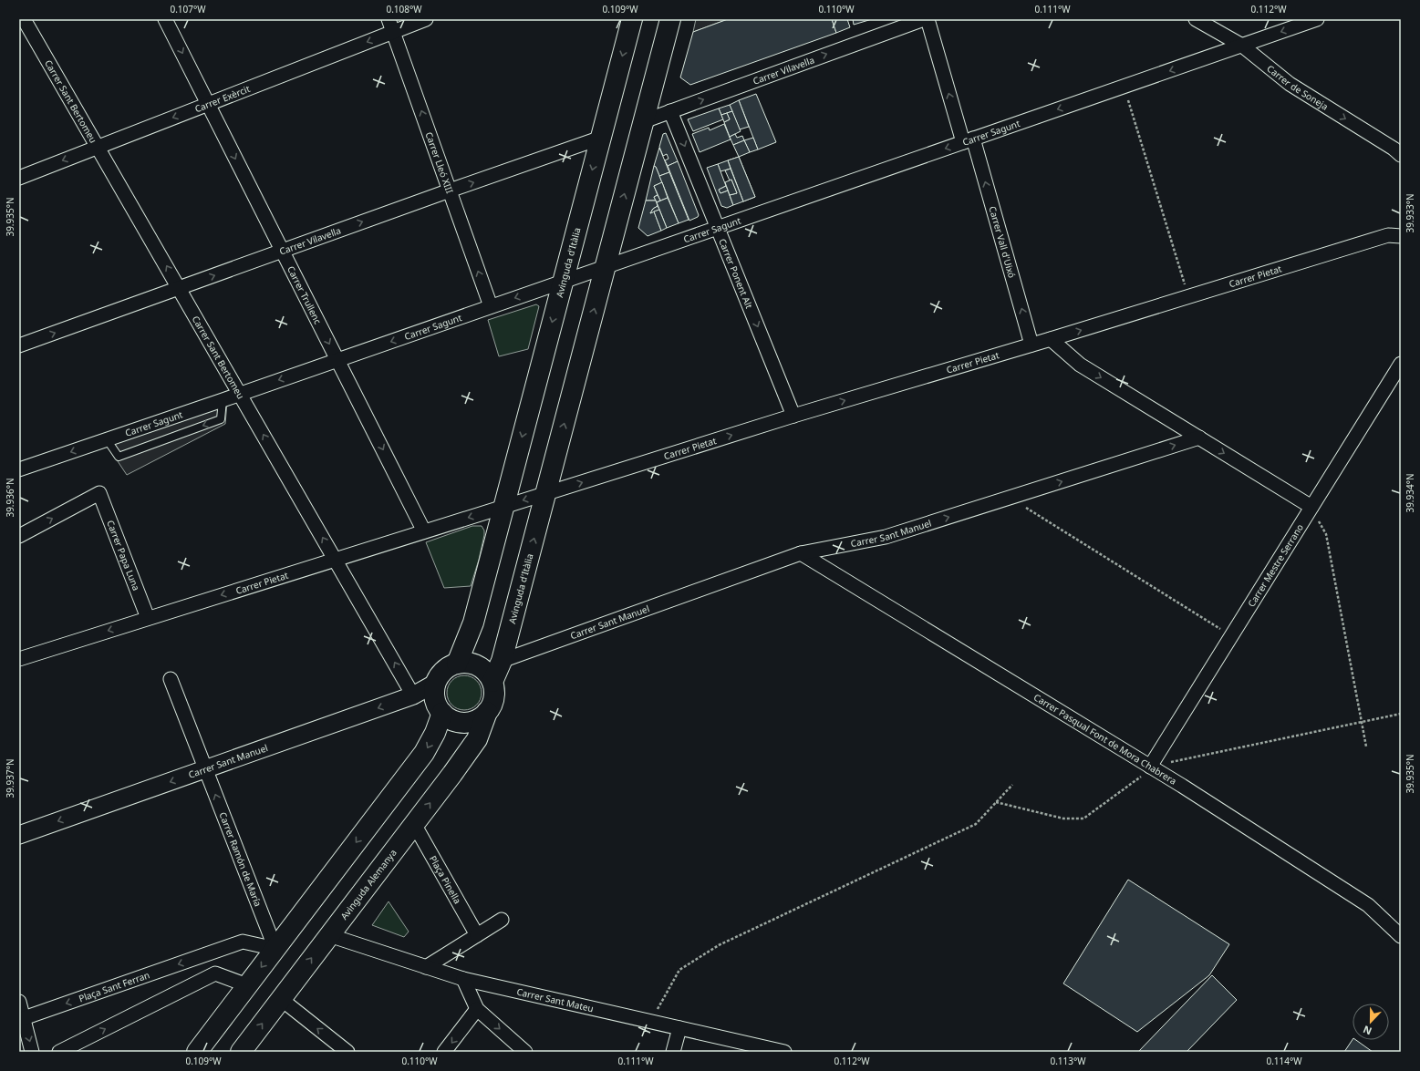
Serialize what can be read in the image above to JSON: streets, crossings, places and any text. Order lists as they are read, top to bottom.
{
  "streets": {
    "main road": ["Avinguda d'Itàlia", "Avinguda Alemanya"],
    "street": [
      "Carrer Vilavella",
      "Carrer de Soneja",
      "Carrer Exèrcit",
      "Carrer Sant Bertomeu",
      "Carrer Sagunt",
      "Carrer Lleó XIII",
      "Carrer Vall d'Uixó",
      "Carrer Ponent Alt",
      "Carrer Pietat",
      "Carrer Trullenc",
      "Carrer Sant Manuel",
      "Carrer Papa Luna",
      "Carrer Mestre Serrano",
      "Carrer Pasqual Font de Mora Chabrera",
      "Carrer Ramón de María",
      "Plaça Pinella",
      "Plaça Sant Ferran",
      "Carrer Sant Mateu"
    ]
  },
  "crossings": [
    ["Carrer Vilavella", "Carrer Sant Bertomeu"],
    ["Carrer Vilavella", "Carrer Lleó XIII"],
    ["Carrer Vilavella", "Avinguda d'Itàlia"],
    ["Carrer Vilavella", "Carrer Ponent Alt"],
    ["Carrer Vilavella", "Carrer Trullenc"],
    ["Carrer de Soneja", "Carrer Sagunt"],
    ["Carrer Exèrcit", "Carrer Sant Bertomeu"],
    ["Carrer Exèrcit", "Carrer Lleó XIII"],
    ["Carrer Exèrcit", "Carrer Trullenc"],
    ["Carrer Sant Bertomeu", "Carrer Sagunt"],
    ["Carrer Sant Bertomeu", "Carrer Pietat"],
    ["Carrer Sant Bertomeu", "Carrer Sant Manuel"],
    ["Carrer Sagunt", "Carrer Lleó XIII"],
    ["Carrer Sagunt", "Carrer Vall d'Uixó"],
    ["Carrer Sagunt", "Avinguda d'Itàlia"],
    ["Carrer Sagunt", "Carrer Ponent Alt"],
    ["Carrer Sagunt", "Carrer Trullenc"],
    ["Carrer Vall d'Uixó", "Carrer Pietat"],
    ["Avinguda d'Itàlia", "Carrer Pietat"],
    ["Avinguda d'Itàlia", "Carrer Sant Manuel"],
    ["Avinguda d'Itàlia", "Avinguda Alemanya"],
    ["Carrer Ponent Alt", "Carrer Pietat"],
    ["Carrer Pietat", "Carrer Trullenc"],
    ["Carrer Pietat", "Carrer Papa Luna"],
    ["Carrer Sant Manuel", "Carrer Pasqual Font de Mora Chabrera"],
    ["Carrer Sant Manuel", "Carrer Ramón de María"],
    ["Carrer Sant Manuel", "Avinguda Alemanya"],
    ["Carrer Mestre Serrano", "Carrer Pasqual Font de Mora Chabrera"],
    ["Carrer Ramón de María", "Plaça Sant Ferran"],
    ["Plaça Pinella", "Avinguda Alemanya"],
    ["Avinguda Alemanya", "Carrer Sant Mateu"]
  ],
  "one_way": [
    "Carrer Vilavella",
    "Carrer de Soneja",
    "Carrer Exèrcit",
    "Carrer Sant Bertomeu",
    "Carrer Sagunt",
    "Carrer Lleó XIII",
    "Carrer Vall d'Uixó",
    "Carrer Ponent Alt",
    "Carrer Trullenc",
    "Carrer Ramón de María"
  ],
  "north": "bottom",
  "coordinates": [
    "0.107°W",
    "0.108°W",
    "0.109°W",
    "0.110°W",
    "0.111°W",
    "0.112°W",
    "39.933°N",
    "39.935°N",
    "39.934°N",
    "39.936°N",
    "39.937°N",
    "0.113°W",
    "0.114°W"
  ]
}
